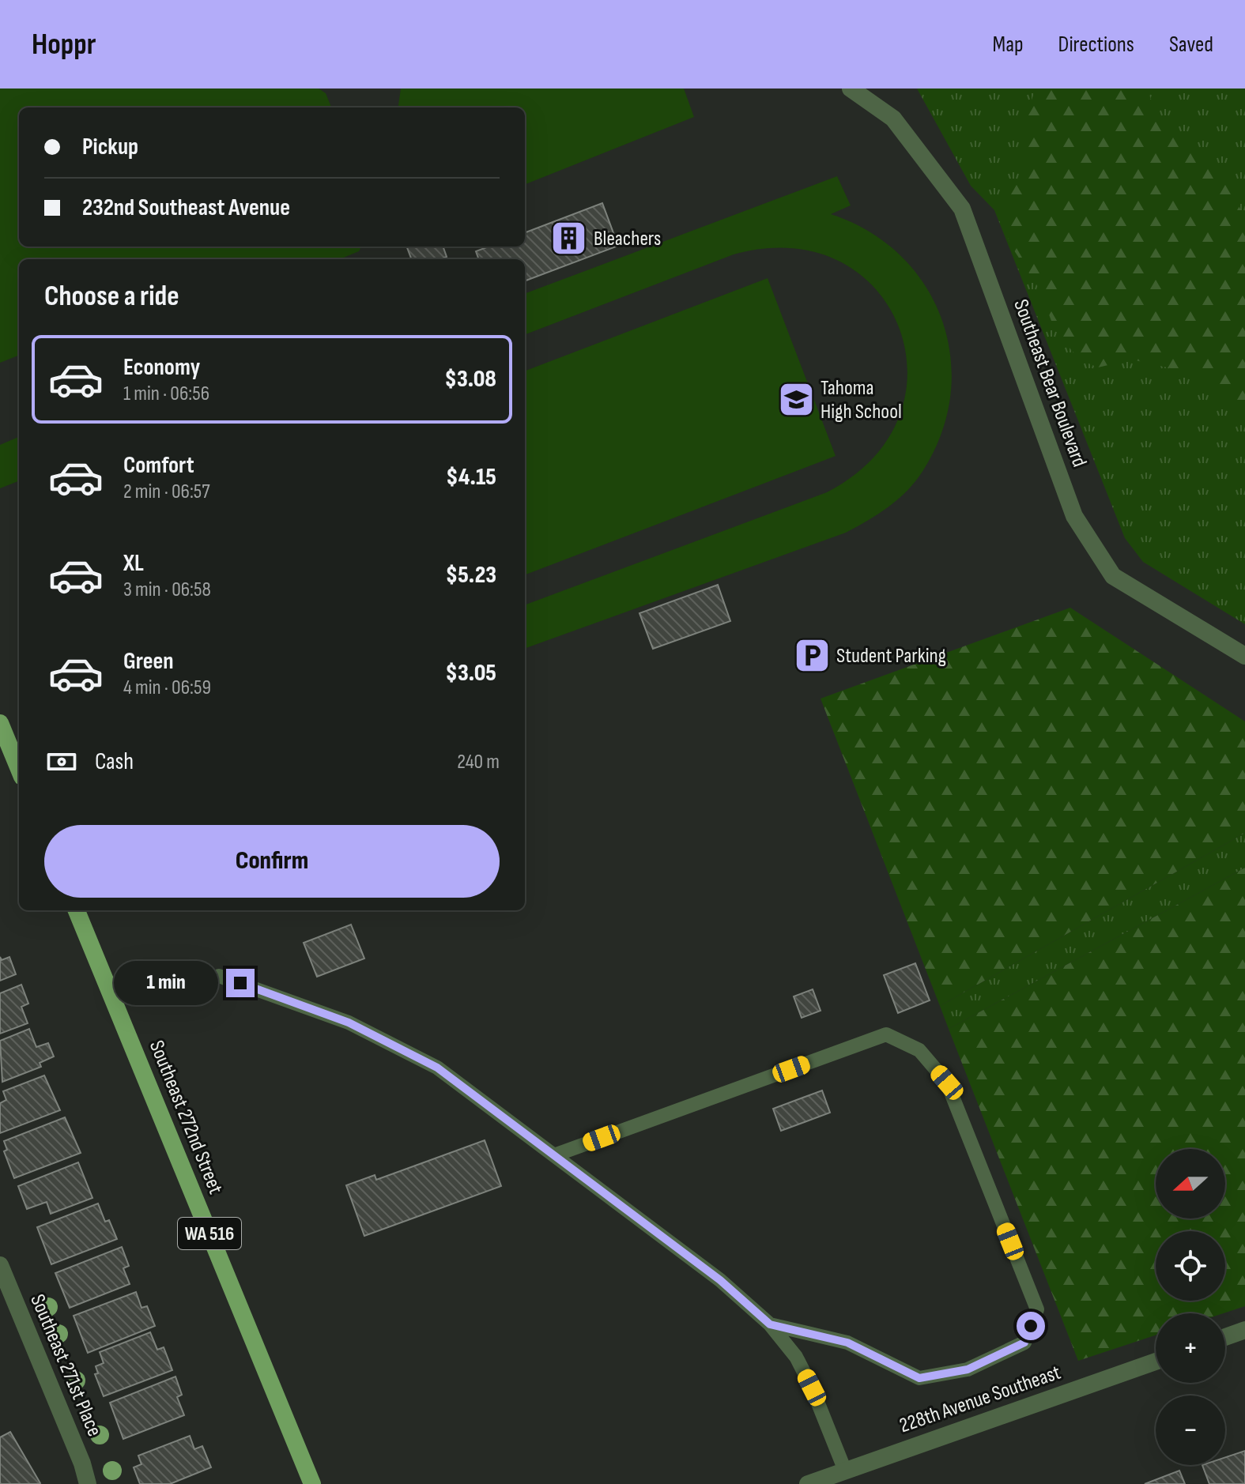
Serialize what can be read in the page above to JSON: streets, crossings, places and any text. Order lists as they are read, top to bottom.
{
  "streets": {
    "main road": ["Southeast 272nd Street", "WA 516"],
    "street": ["Southeast Bear Boulevard", "Southeast 271st Place", "228th Avenue Southeast"]
  },
  "places": {
    "building": ["Bleachers"],
    "school or university": ["Tahoma High School"],
    "parking": ["Student Parking"]
  },
  "north": "left",
  "page": {
    "header": "Hoppr",
    "nav": ["Map", "Directions", "Saved"],
    "banner": ["Pickup", "232nd Southeast Avenue"],
    "heading": "Choose a ride",
    "list": [
      {
        "name": "Economy",
        "note": "1 min · 06:56",
        "value": "$3.08"
      },
      {
        "name": "Comfort",
        "note": "2 min · 06:57",
        "value": "$4.15"
      },
      {
        "name": "XL",
        "note": "3 min · 06:58",
        "value": "$5.23"
      },
      {
        "name": "Green",
        "note": "4 min · 06:59",
        "value": "$3.05"
      }
    ],
    "pay": ["Cash", "240 m"],
    "buttons": "Confirm",
    "bubble": "1 min",
    "map_buttons": ["+", "−"]
  }
}
